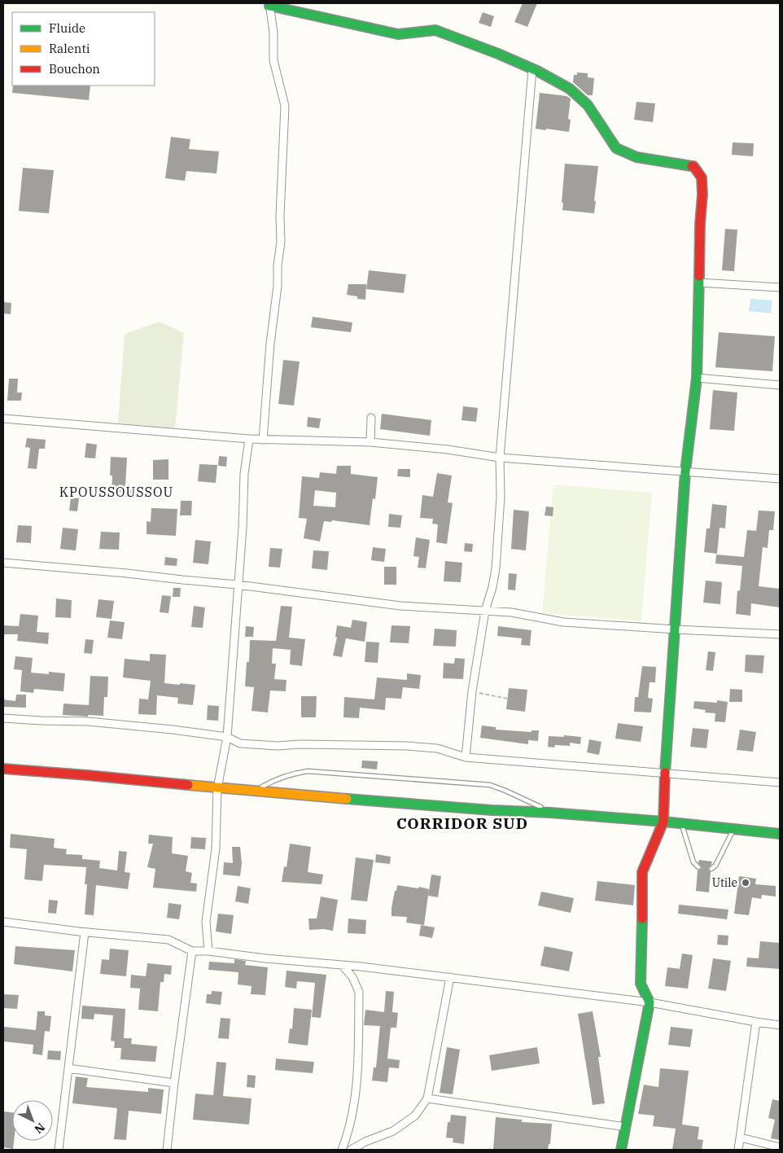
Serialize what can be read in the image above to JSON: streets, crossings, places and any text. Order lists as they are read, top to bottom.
{
  "districts": ["KPOUSSOUSSOU", "CORRIDOR SUD"],
  "places": ["Utile"],
  "legend": ["Fluide", "Ralenti", "Bouchon"],
  "north": "bottom right"
}
